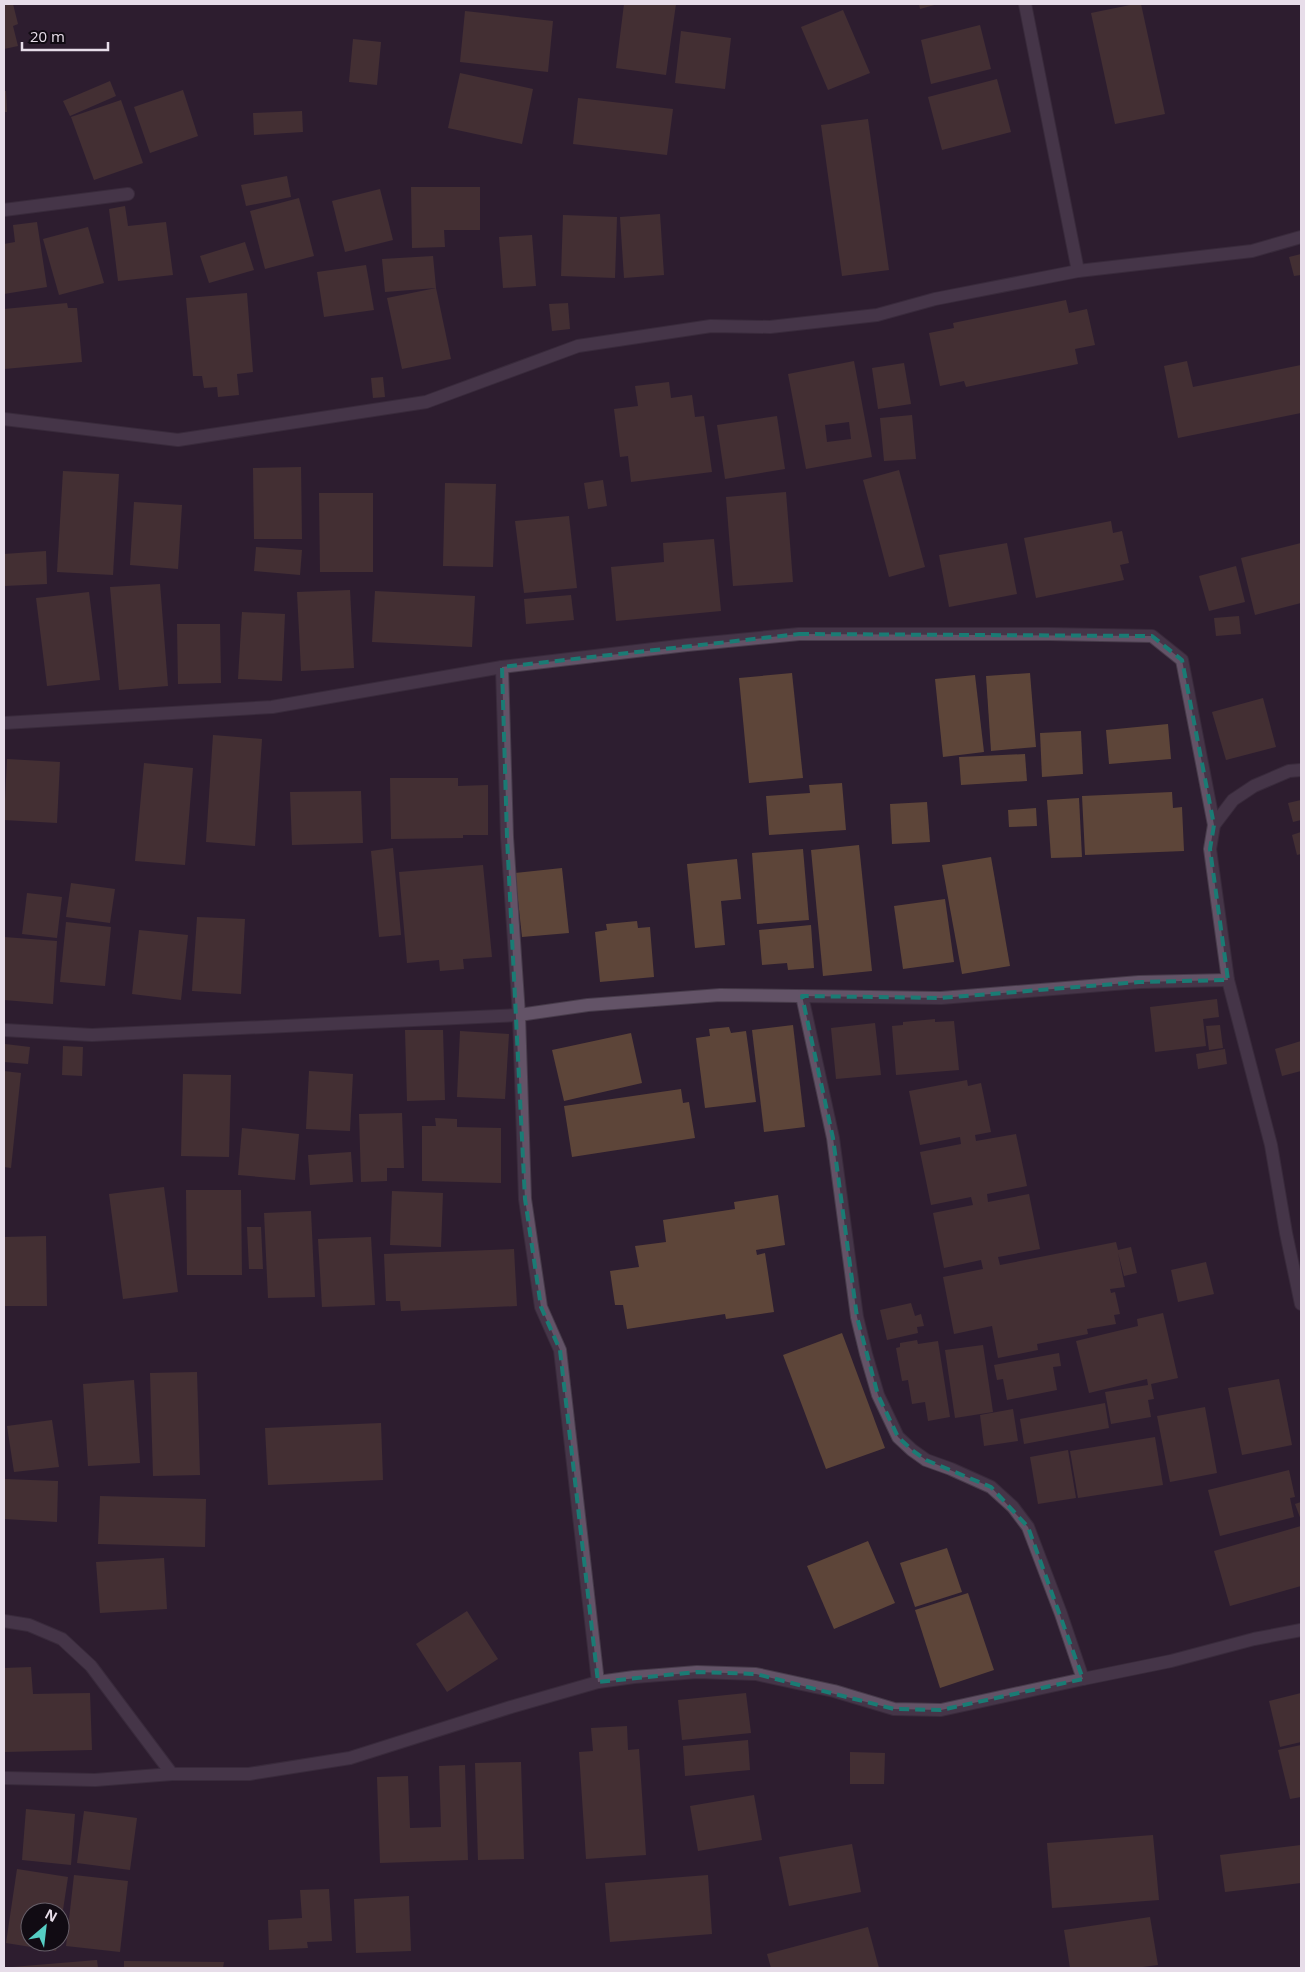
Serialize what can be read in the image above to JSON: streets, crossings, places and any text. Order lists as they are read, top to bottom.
{
  "scale_bar": "20 m",
  "north": "top right"
}
